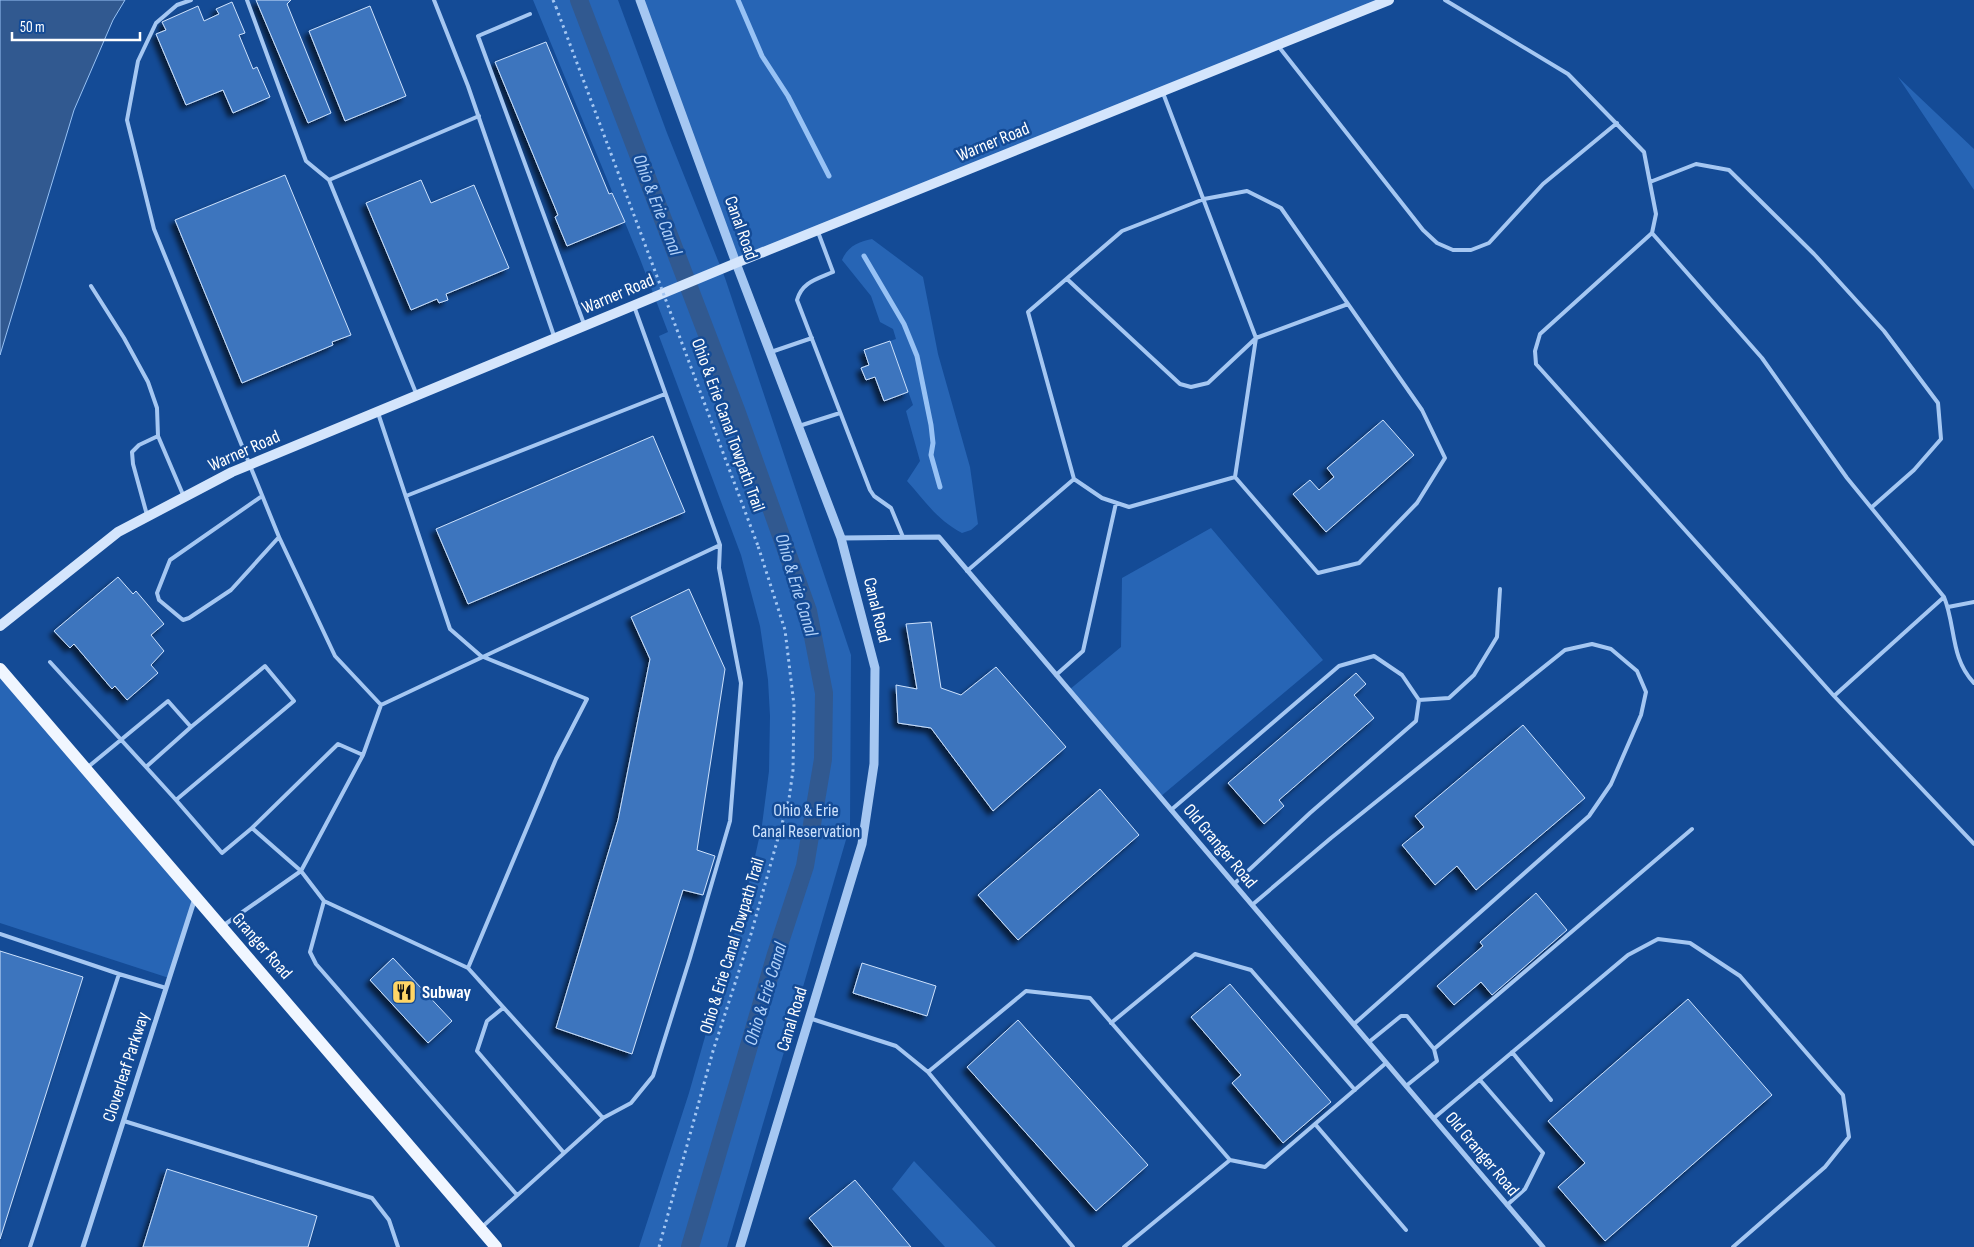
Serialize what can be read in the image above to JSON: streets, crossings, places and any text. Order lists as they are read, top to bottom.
{
  "streets": {
    "main road": ["Warner Road", "Granger Road"],
    "street": ["Canal Road", "Old Granger Road", "Cloverleaf Parkway"],
    "path": ["Ohio & Erie Canal Towpath Trail"]
  },
  "crossings": [
    ["Warner Road", "Canal Road"],
    ["Canal Road", "Old Granger Road"],
    ["Granger Road", "Cloverleaf Parkway"]
  ],
  "water": ["Ohio & Erie Canal"],
  "parks": ["Ohio & Erie Canal Reservation"],
  "places": {
    "restaurant": ["Subway"]
  },
  "scale_bar": "50 m"
}
